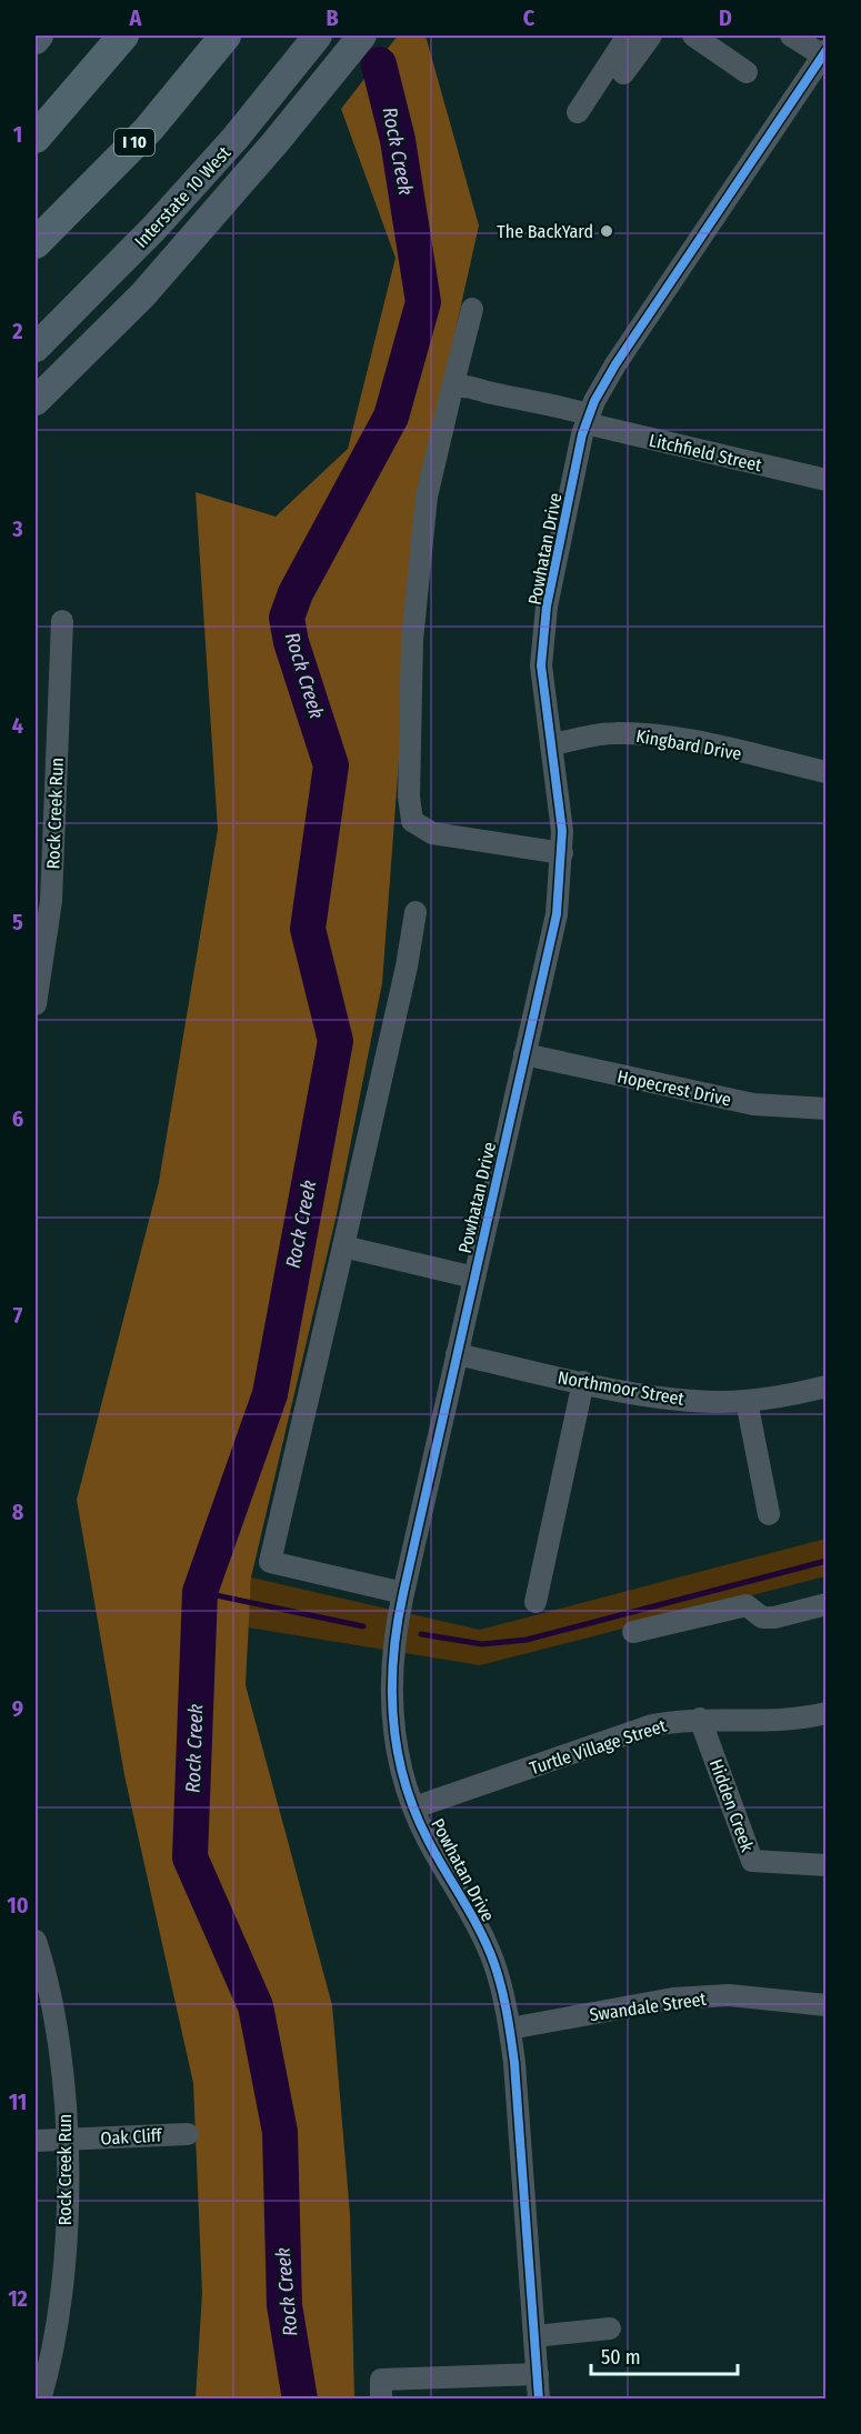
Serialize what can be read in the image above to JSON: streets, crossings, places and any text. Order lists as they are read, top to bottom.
{
  "streets": {
    "highway": ["I 10"],
    "main road": ["Interstate 10 West"],
    "street": [
      "Litchfield Street",
      "Powhatan Drive",
      "Kingbard Drive",
      "Rock Creek Run",
      "Hopecrest Drive",
      "Northmoor Street",
      "Turtle Village Street",
      "Hidden Creek",
      "Swandale Street",
      "Oak Cliff"
    ]
  },
  "crossings": [
    ["Litchfield Street", "Powhatan Drive"],
    ["Powhatan Drive", "Kingbard Drive"],
    ["Powhatan Drive", "Hopecrest Drive"],
    ["Powhatan Drive", "Northmoor Street"],
    ["Powhatan Drive", "Turtle Village Street"],
    ["Powhatan Drive", "Swandale Street"],
    ["Rock Creek Run", "Oak Cliff"],
    ["Turtle Village Street", "Hidden Creek"]
  ],
  "water": ["Rock Creek"],
  "places": ["The BackYard"],
  "scale_bar": "50 m",
  "grid": {
    "columns": [
      "A",
      "B",
      "C",
      "D"
    ],
    "rows": [
      "1",
      "2",
      "3",
      "4",
      "5",
      "6",
      "7",
      "8",
      "9",
      "10",
      "11",
      "12"
    ]
  }
}
